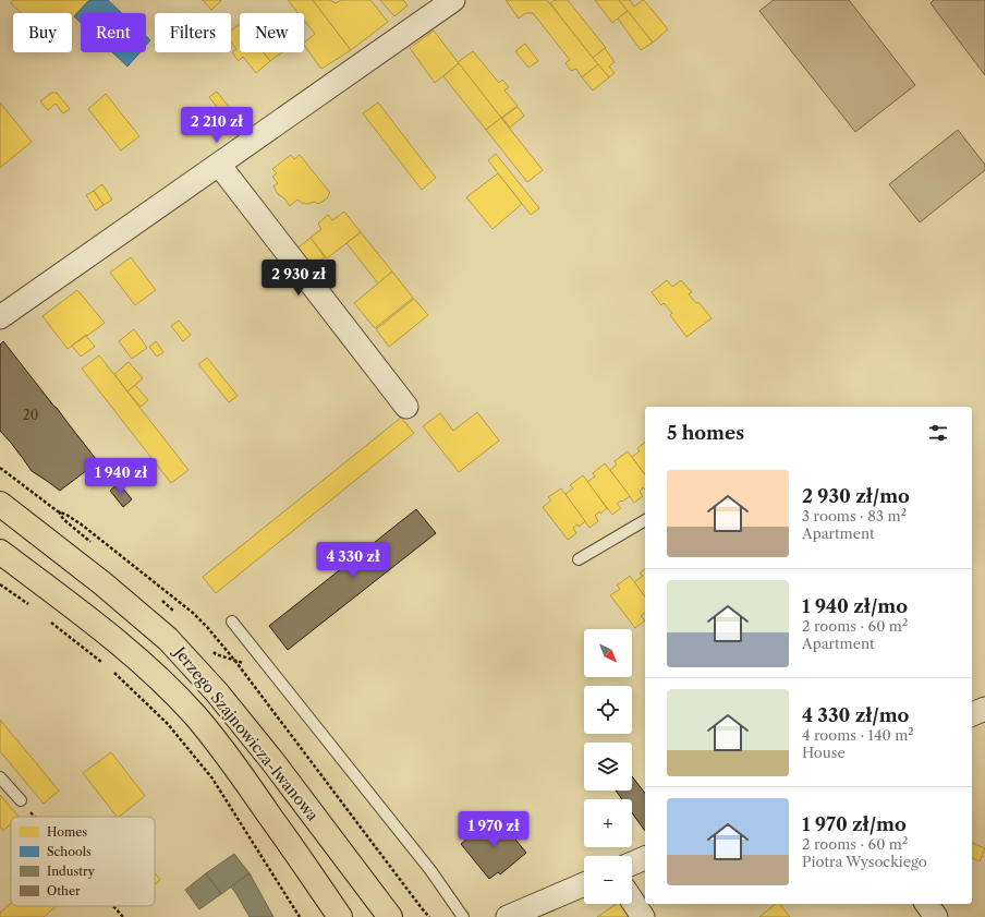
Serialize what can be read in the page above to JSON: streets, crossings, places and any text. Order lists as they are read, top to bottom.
{
  "streets": {
    "main road": ["Jerzego Szajnowicza-Iwanowa"]
  },
  "house_numbers": ["20"],
  "legend": [
    "Homes",
    "Schools",
    "Industry",
    "Other"
  ],
  "north": "bottom right",
  "page": {
    "chip": [
      "Buy",
      "Rent",
      "Filters",
      "New"
    ],
    "price": [
      "2 210 zł",
      "2 930 zł",
      "1 940 zł",
      "4 330 zł",
      "1 970 zł"
    ],
    "heading": "5 homes",
    "list": [
      {
        "name": "2 930 zł/mo",
        "note": "3 rooms · 83 m² · Apartment"
      },
      {
        "name": "1 940 zł/mo",
        "note": "2 rooms · 60 m² · Apartment"
      },
      {
        "name": "4 330 zł/mo",
        "note": "4 rooms · 140 m² · House"
      },
      {
        "name": "1 970 zł/mo",
        "note": "2 rooms · 60 m² · Piotra Wysockiego"
      }
    ],
    "map_buttons": ["+", "−"]
  }
}
